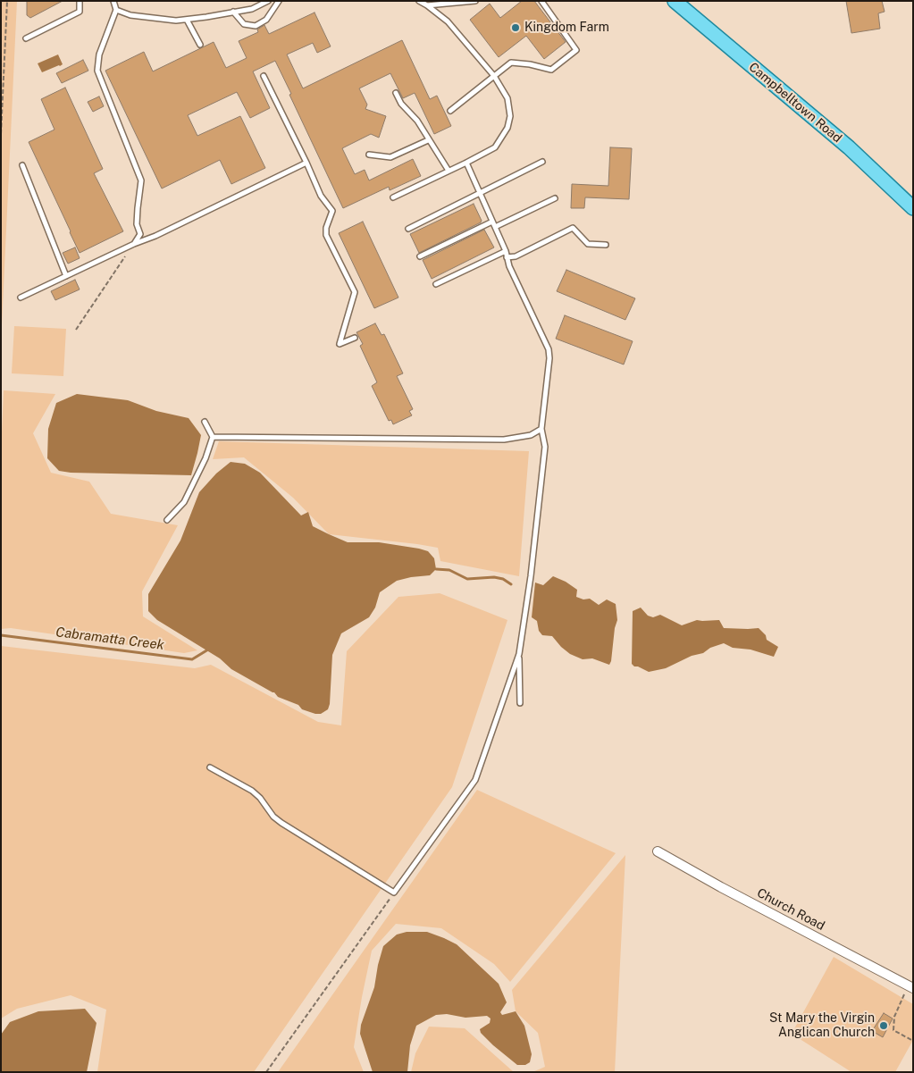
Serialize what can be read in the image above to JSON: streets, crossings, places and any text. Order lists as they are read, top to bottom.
{
  "streets": {
    "main road": ["Campbelltown Road"],
    "street": ["Church Road"]
  },
  "water": ["Cabramatta Creek"],
  "places": ["Kingdom Farm", "St Mary the Virgin Anglican Church"]
}
